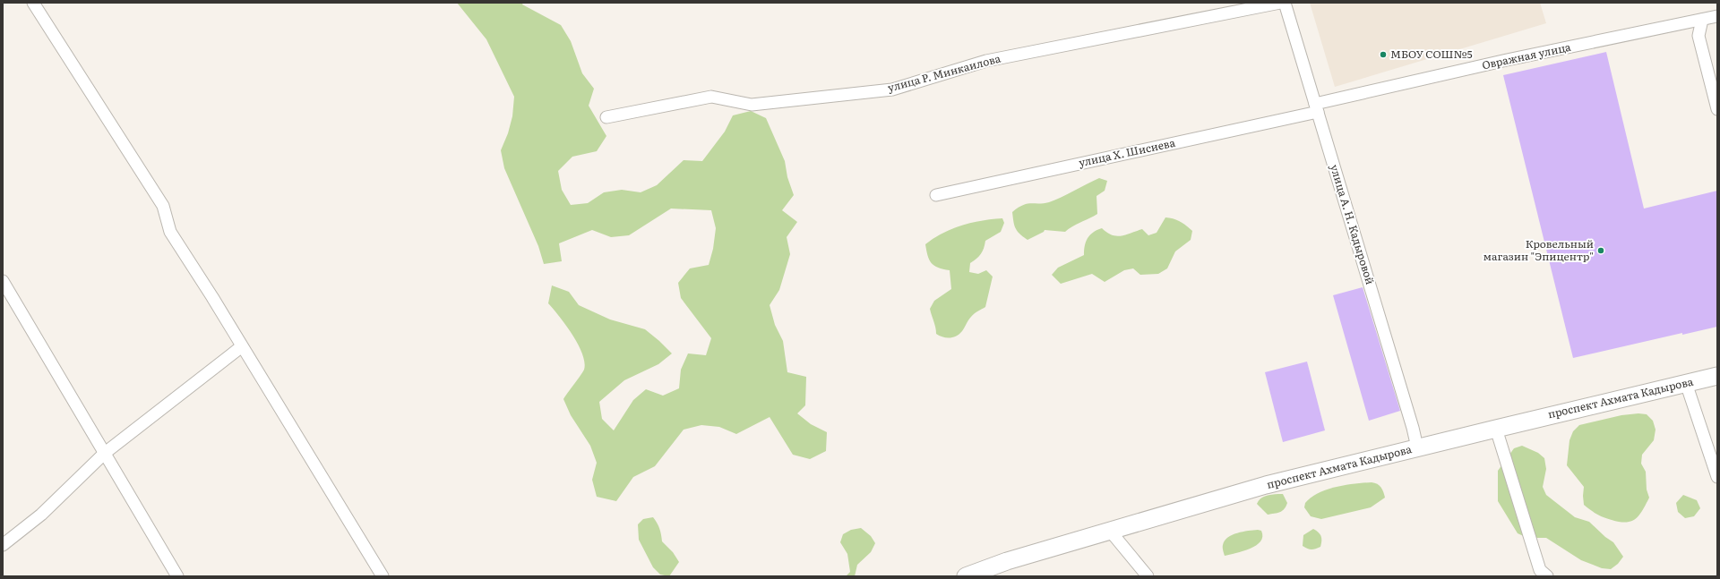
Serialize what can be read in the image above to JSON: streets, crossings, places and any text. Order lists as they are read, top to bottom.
{
  "streets": {
    "street": [
      "Овражная улица",
      "улица Р. Минкаилова",
      "улица Х. Шисиева",
      "улица А. Н. Кадыровой",
      "проспект Ахмата Кадырова"
    ]
  },
  "crossings": [
    ["Овражная улица", "улица Х. Шисиева"],
    ["Овражная улица", "улица А. Н. Кадыровой"],
    ["улица Х. Шисиева", "улица А. Н. Кадыровой"],
    ["улица А. Н. Кадыровой", "проспект Ахмата Кадырова"]
  ],
  "places": ["МБОУ СОШ№5", "Кровельный магазин \"Эпицентр\""]
}
